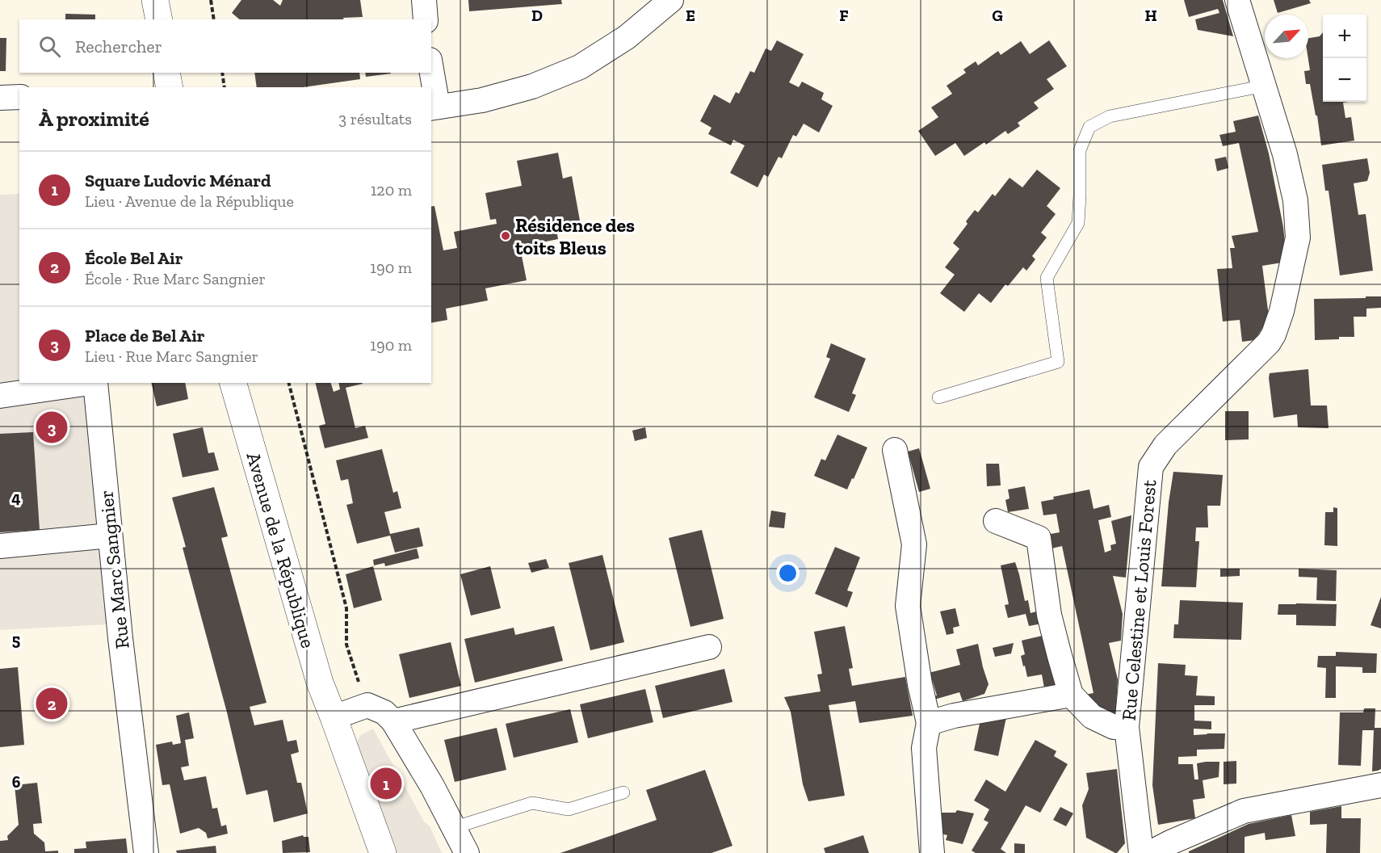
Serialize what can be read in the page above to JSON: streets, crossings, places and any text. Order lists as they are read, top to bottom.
{
  "streets": {
    "street": ["Avenue de la République", "Rue Marc Sangnier", "Rue Celestine et Louis Forest"]
  },
  "places": ["Résidence des toits Bleus"],
  "north": "top right",
  "page": {
    "map_buttons": ["+", "−"],
    "search": "Rechercher",
    "heading": ["À proximité", "3 résultats"],
    "list": [
      {
        "mark": "1",
        "name": "Square Ludovic Ménard",
        "note": "Lieu · Avenue de la République",
        "value": "120 m"
      },
      {
        "mark": "2",
        "name": "École Bel Air",
        "note": "École · Rue Marc Sangnier",
        "value": "190 m"
      },
      {
        "mark": "3",
        "name": "Place de Bel Air",
        "note": "Lieu · Rue Marc Sangnier",
        "value": "190 m"
      }
    ],
    "pins": ["3", "2", "1"]
  },
  "grid": {
    "columns": [
      "D",
      "E",
      "F",
      "G",
      "H"
    ],
    "rows": ["4", "5", "6"]
  }
}
